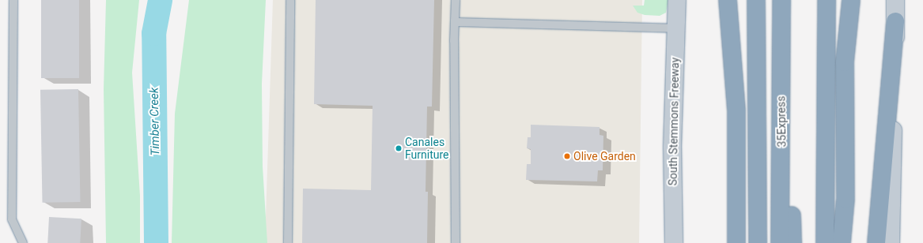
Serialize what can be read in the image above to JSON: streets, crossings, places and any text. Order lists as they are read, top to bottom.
{
  "streets": {
    "highway": ["35Express"],
    "main road": ["South Stemmons Freeway"]
  },
  "water": ["Timber Creek"],
  "places": ["Canales Furniture", "Olive Garden"]
}
